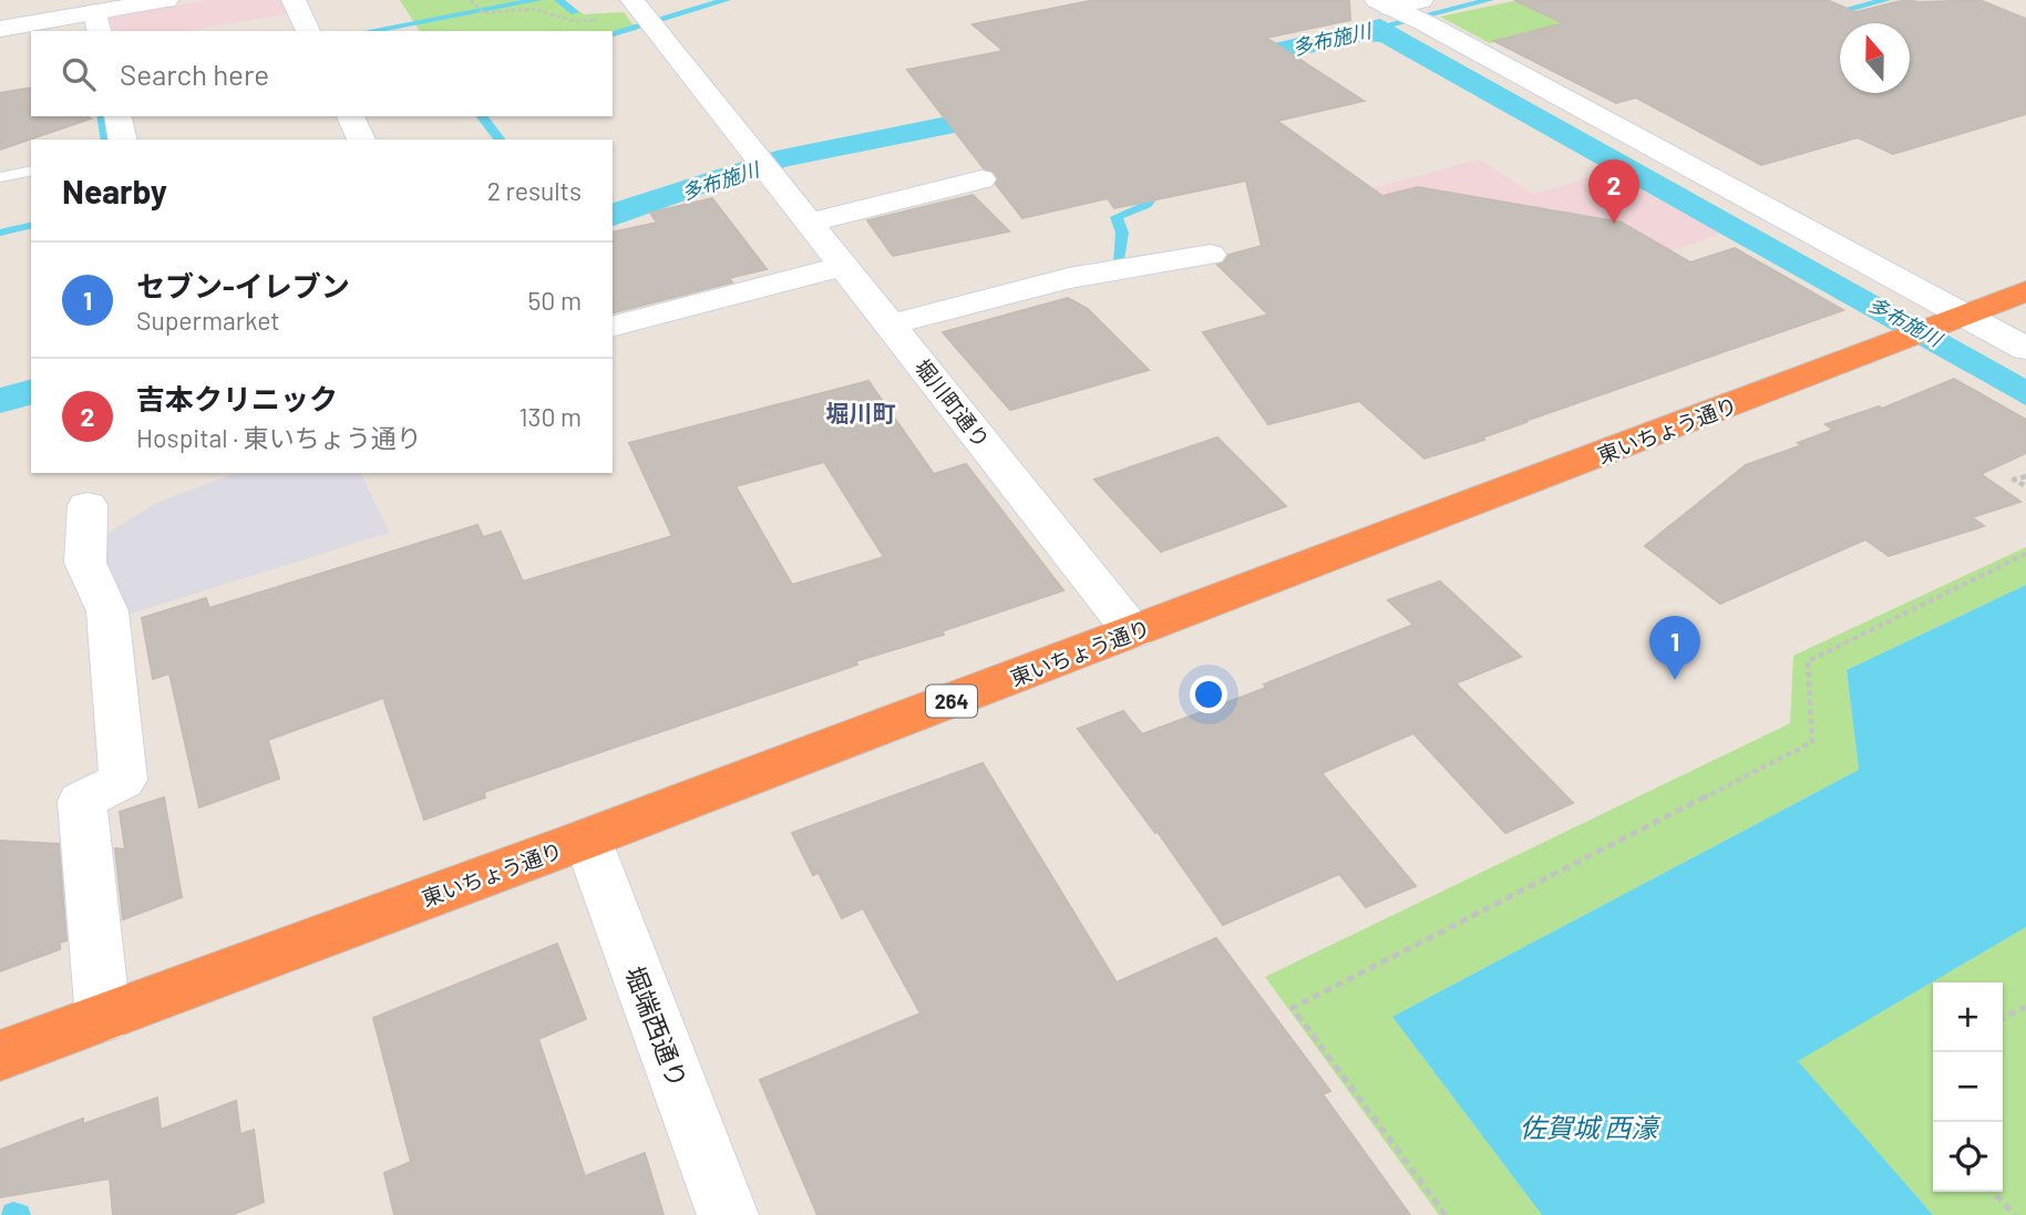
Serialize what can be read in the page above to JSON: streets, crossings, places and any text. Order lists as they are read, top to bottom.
{
  "streets": {
    "highway": ["東いちょう通り", "264"],
    "street": ["堀川町通り", "堀端西通り"]
  },
  "crossings": [
    ["堀川町通り", "東いちょう通り"],
    ["東いちょう通り", "堀端西通り"]
  ],
  "districts": ["堀川町"],
  "water": ["多布施川", "佐賀城 西濠"],
  "north": "top",
  "page": {
    "search": "Search here",
    "heading": ["Nearby", "2 results"],
    "pins": ["2", "1"],
    "list": [
      {
        "mark": "1",
        "name": "セブン-イレブン",
        "note": "Supermarket",
        "value": "50 m"
      },
      {
        "mark": "2",
        "name": "吉本クリニック",
        "note": "Hospital · 東いちょう通り",
        "value": "130 m"
      }
    ],
    "map_buttons": ["+", "−"]
  }
}
